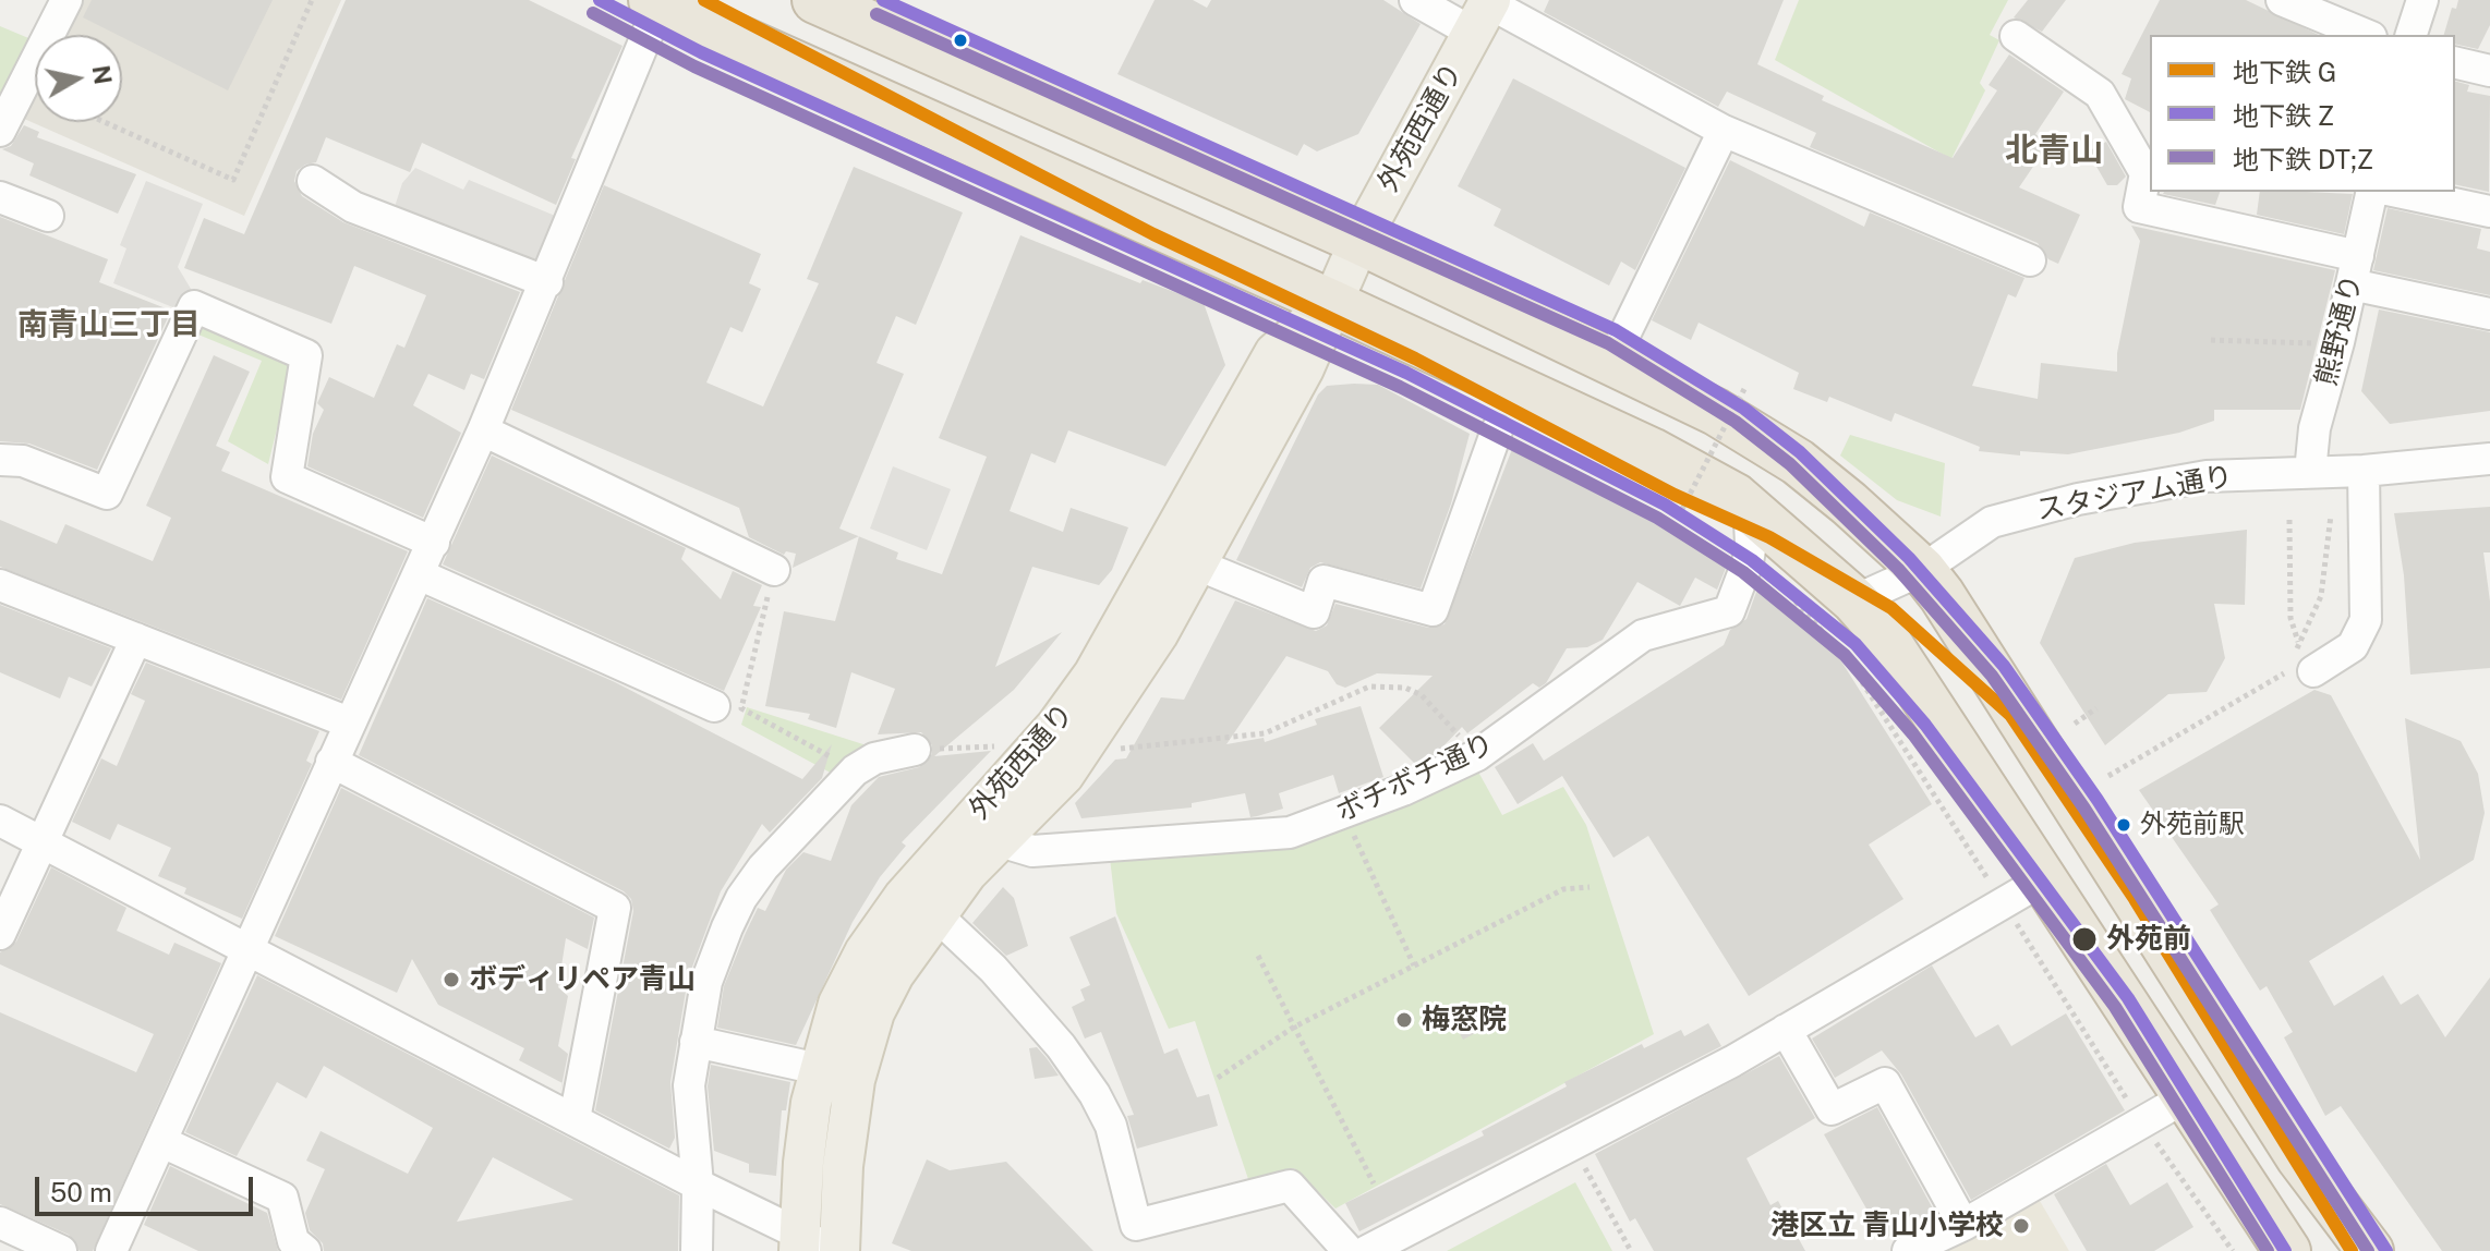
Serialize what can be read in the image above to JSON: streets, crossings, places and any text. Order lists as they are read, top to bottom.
{
  "streets": {
    "main road": ["外苑西通り"],
    "street": ["熊野通り", "スタジアム通り", "ボチボチ通り"]
  },
  "crossings": [
    ["外苑西通り", "ボチボチ通り"],
    ["熊野通り", "スタジアム通り"]
  ],
  "districts": ["北青山", "南青山三丁目"],
  "places": [
    "外苑前駅",
    "外苑前",
    "ボディリペア青山",
    "梅窓院",
    "港区立 青山小学校"
  ],
  "lines": ["metro line G", "metro line Z", "metro line DT;Z"],
  "legend": ["地下鉄 G", "地下鉄 Z", "地下鉄 DT;Z"],
  "scale_bar": "50 m",
  "north": "right"
}
